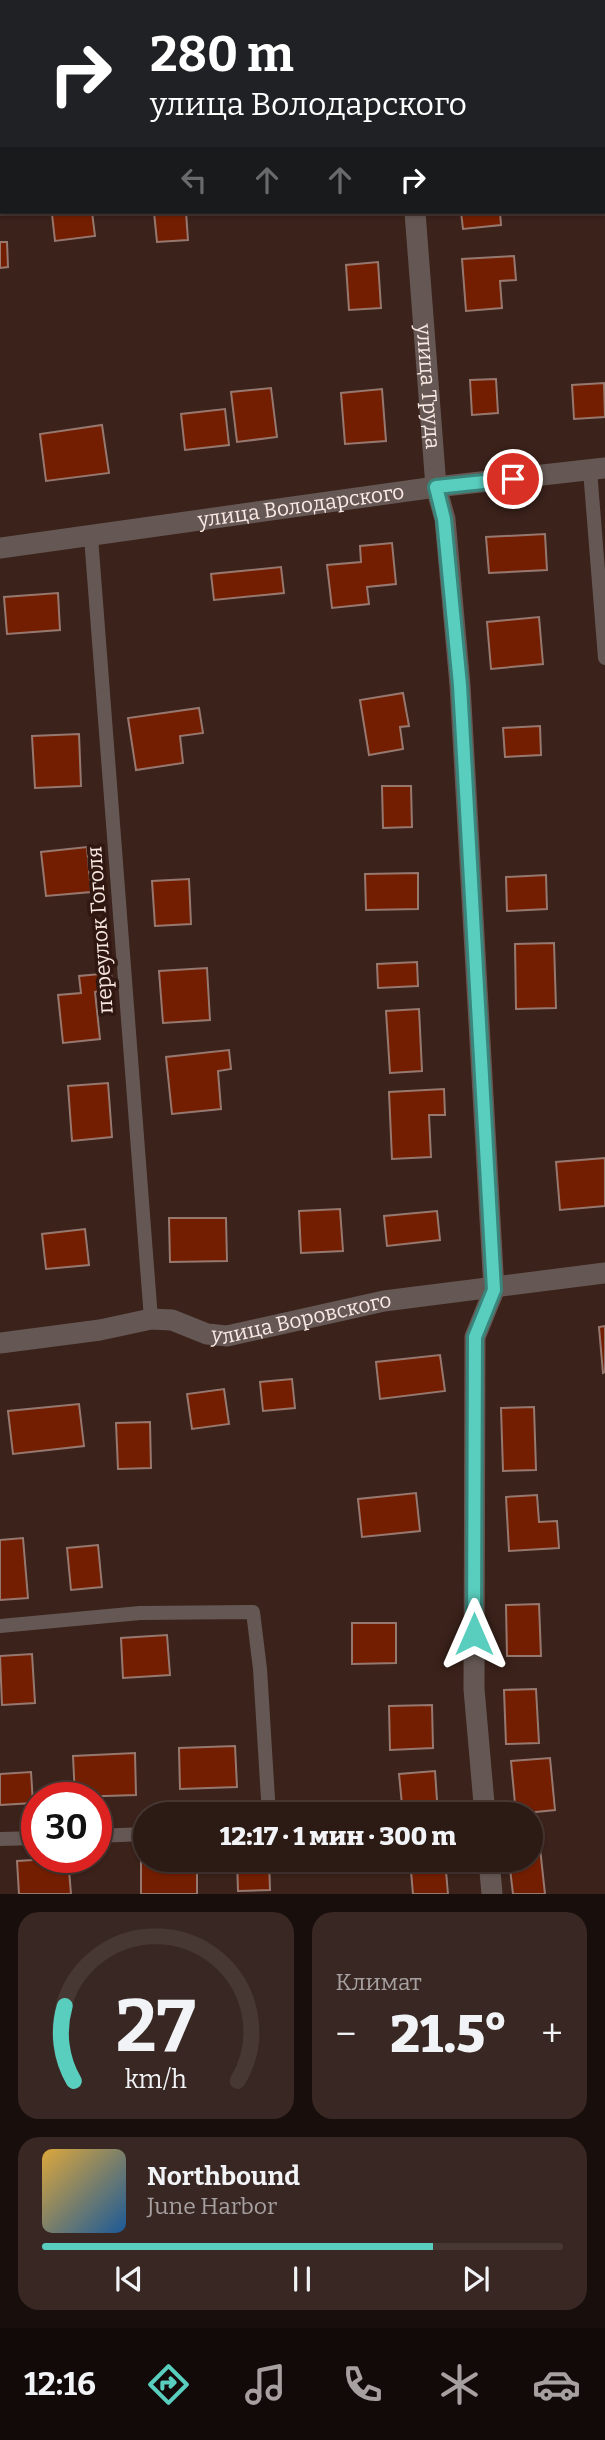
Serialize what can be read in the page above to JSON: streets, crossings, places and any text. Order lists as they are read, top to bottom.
{
  "streets": {
    "street": ["улица Труда", "улица Володарского", "улица Воровского"],
    "lane": ["переулок Гоголя"]
  },
  "crossings": [
    ["улица Труда", "улица Володарского"],
    ["улица Труда", "улица Воровского"],
    ["улица Володарского", "переулок Гоголя"],
    ["переулок Гоголя", "улица Воровского"]
  ],
  "page": {
    "turn": ["280 m", "улица Володарского"],
    "limit": "30",
    "trip": "12:17 · 1 мин · 300 m",
    "tile": "Климат",
    "heat": ["−", "21.5°", "+"],
    "song": ["Northbound", "June Harbor"],
    "tabs": "12:16",
    "gauge": ["27", "km/h"]
  }
}
